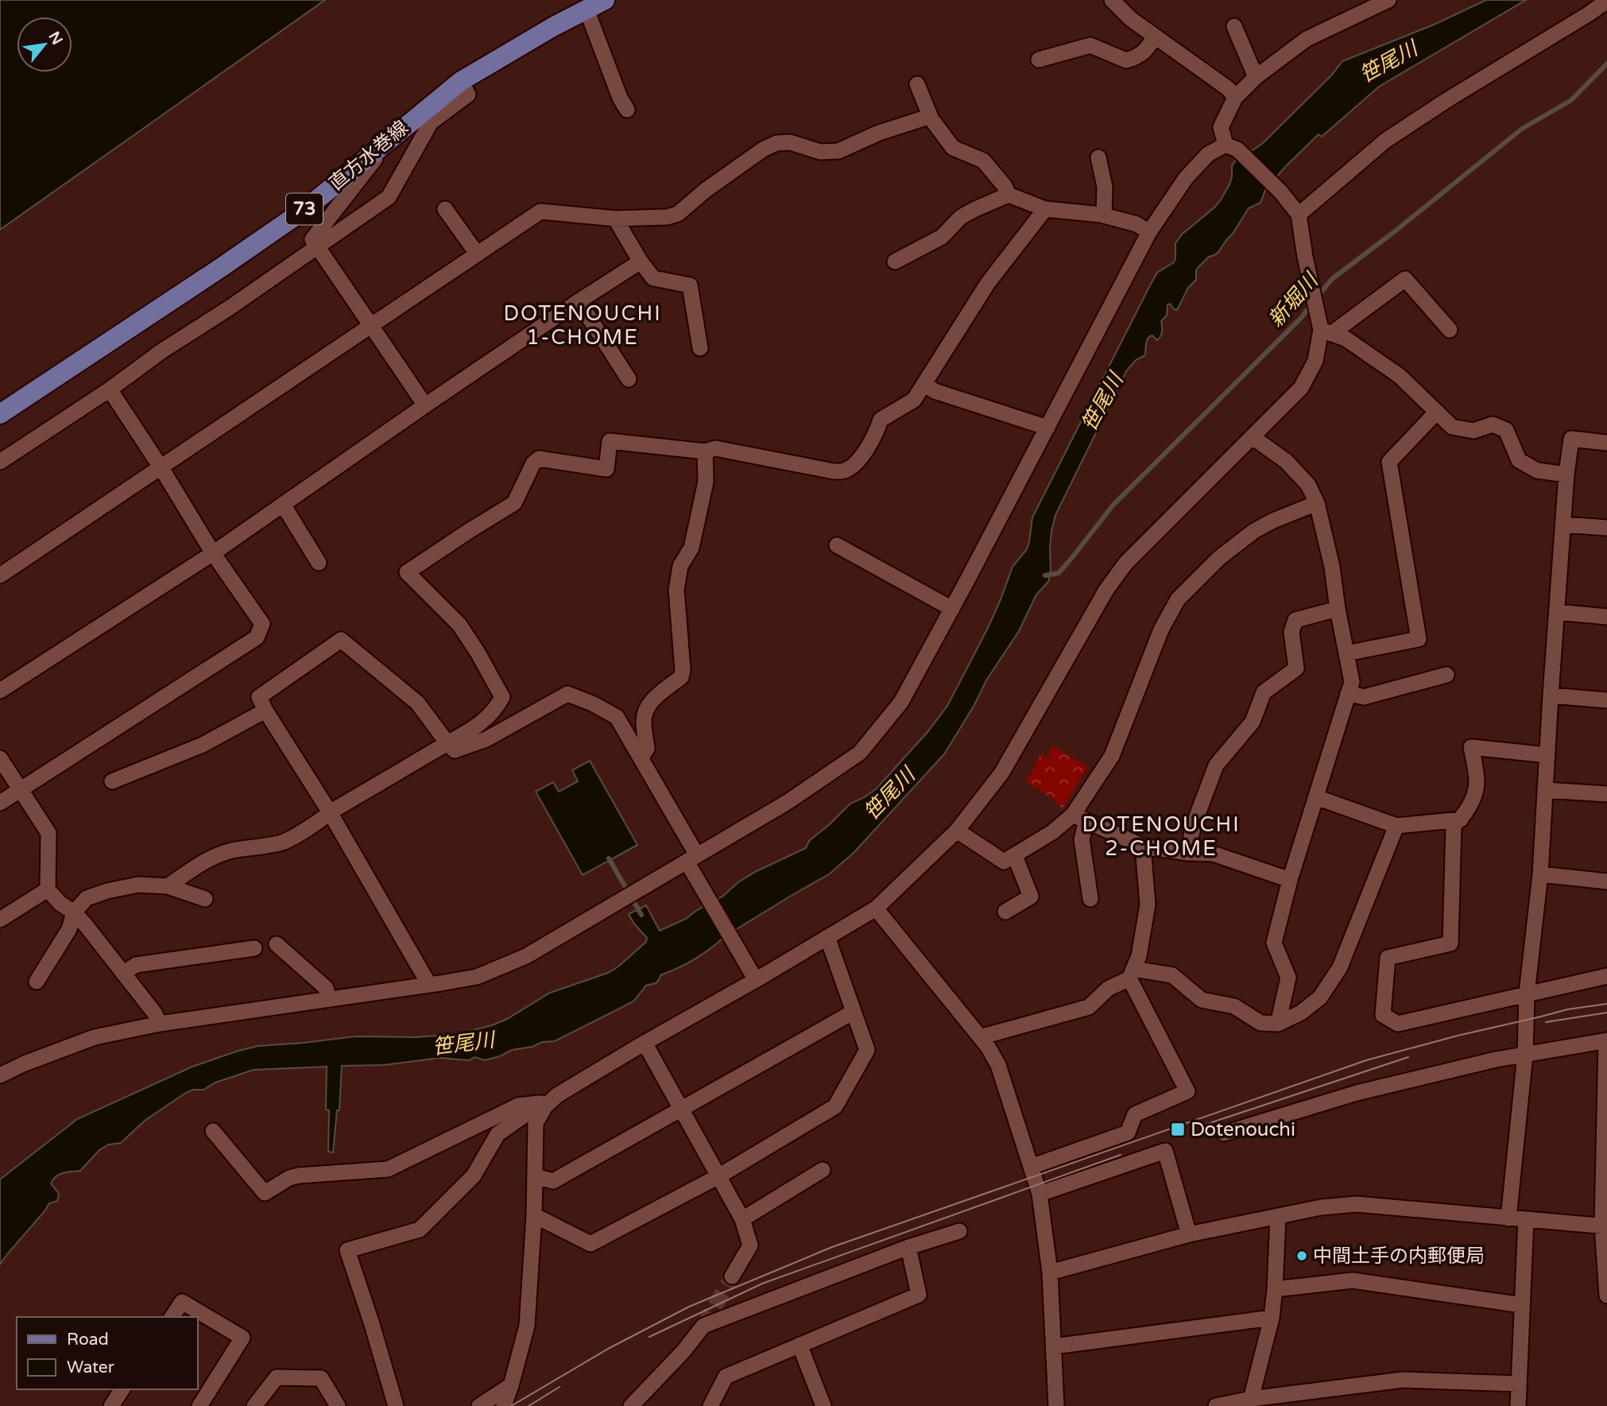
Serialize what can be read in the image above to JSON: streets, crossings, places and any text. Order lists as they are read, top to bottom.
{
  "streets": {
    "main road": ["直方水巻線", "73"]
  },
  "districts": ["DOTENOUCHI 1-CHOME", "DOTENOUCHI 2-CHOME"],
  "water": ["笹尾川", "新堀川"],
  "places": {
    "transit": ["Dotenouchi"],
    "other": ["中間土手の内郵便局"]
  },
  "legend": ["Road", "Water"],
  "north": "top right"
}
